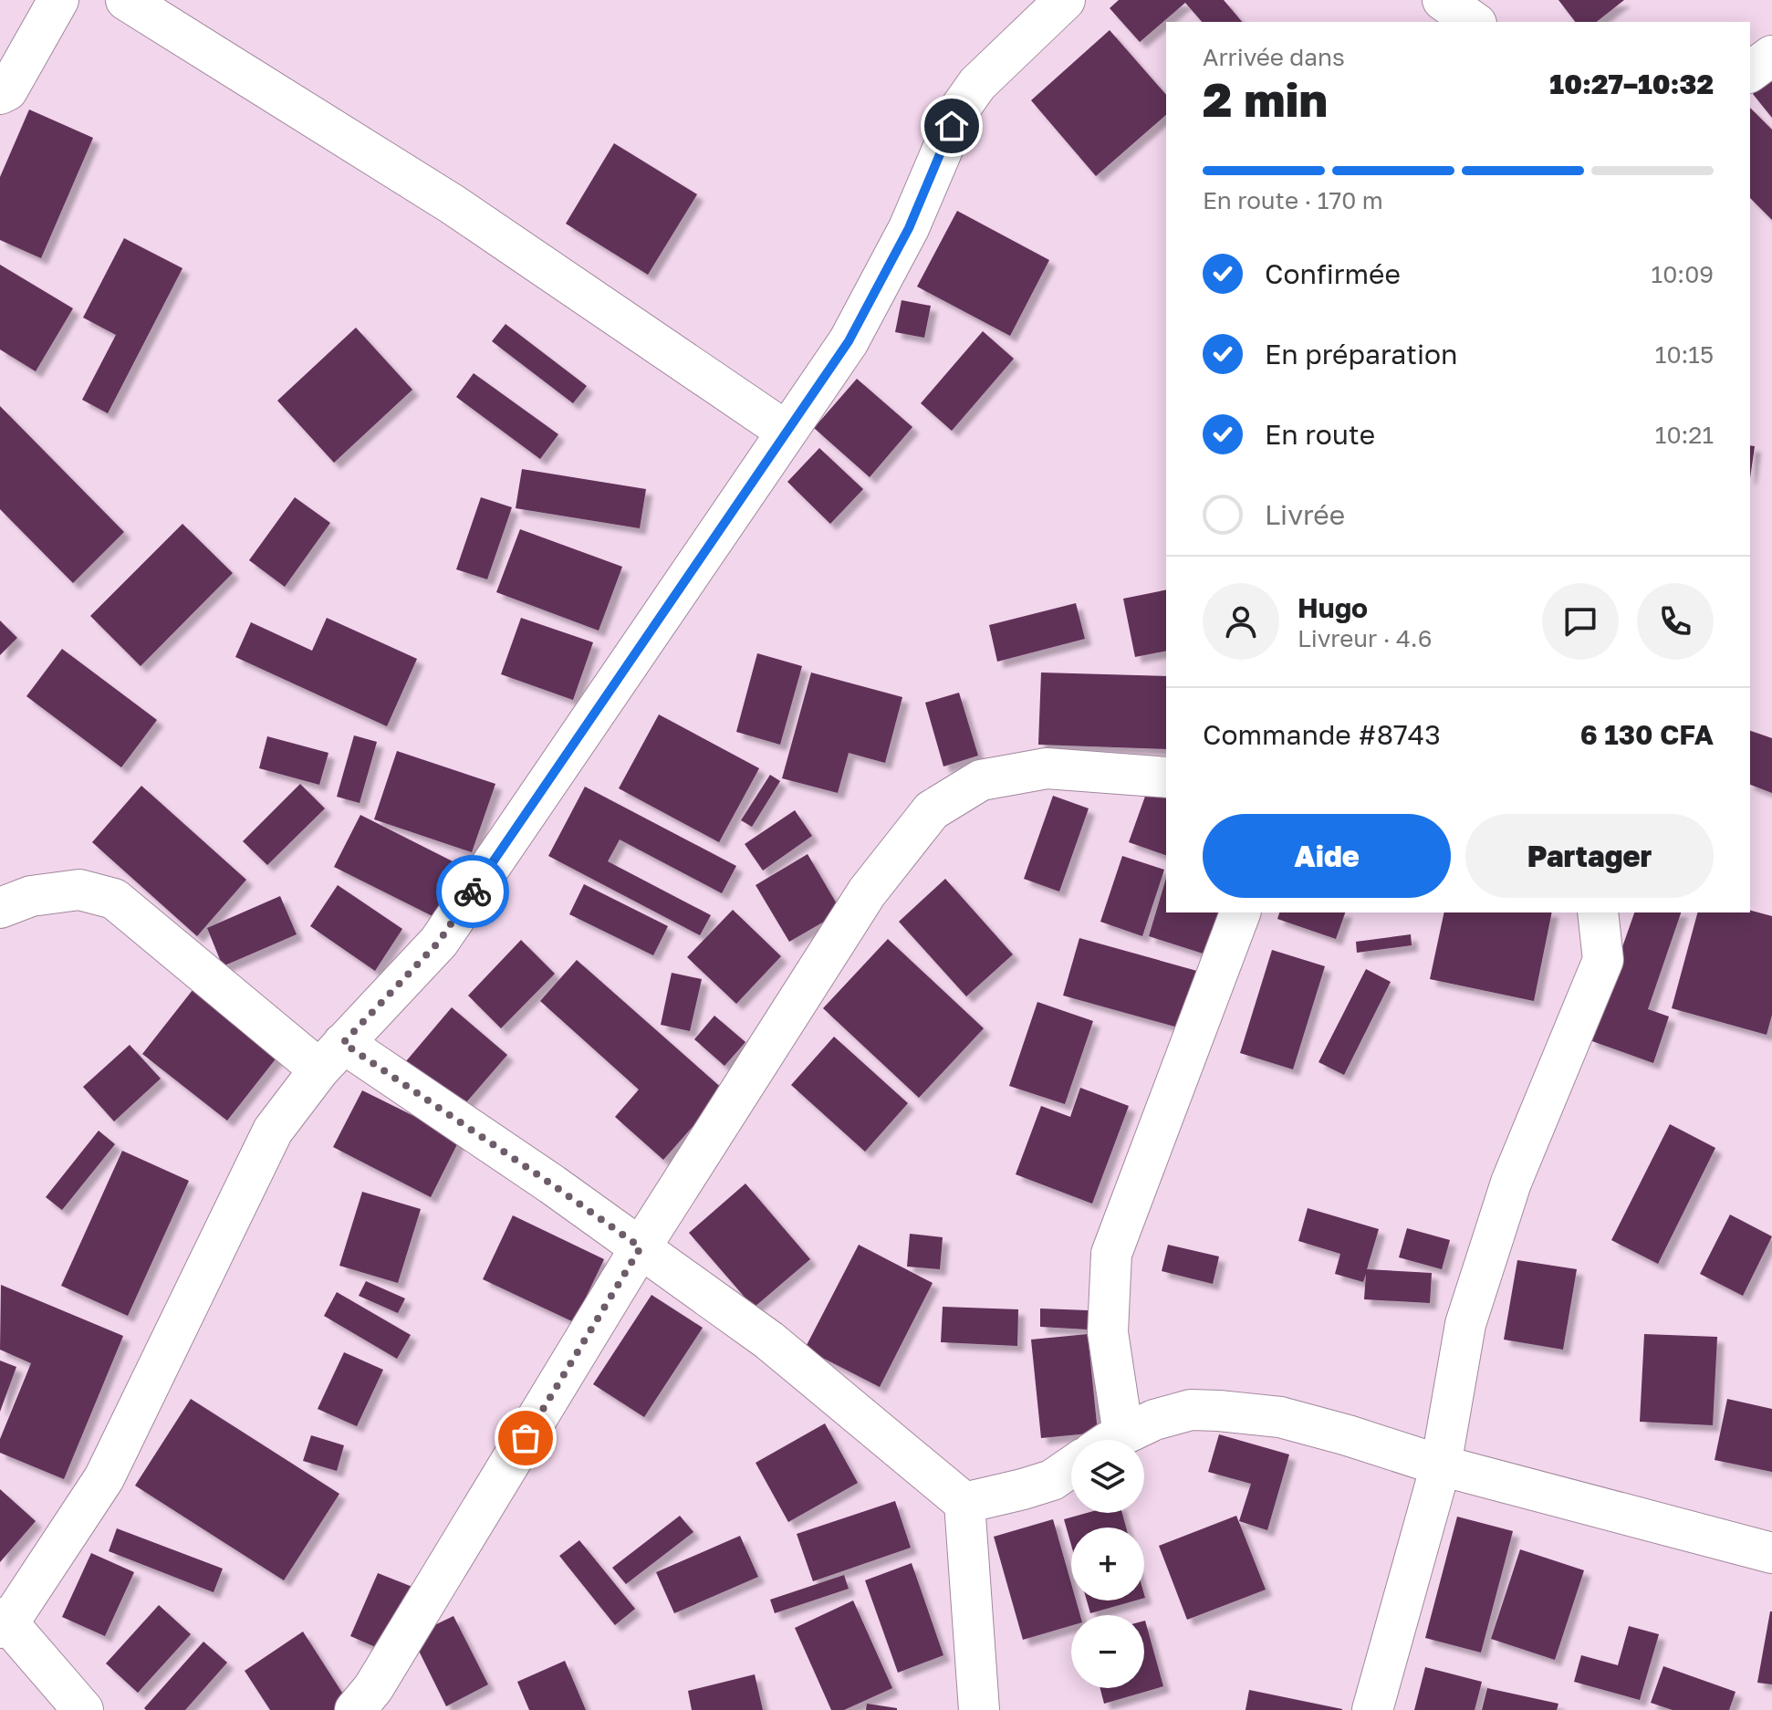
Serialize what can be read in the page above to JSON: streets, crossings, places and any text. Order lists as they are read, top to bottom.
{
  "page": {
    "heading": ["2 min", "Arrivée dans", "10:27–10:32"],
    "panel": [
      "Hugo",
      "Livreur · 4.6",
      "Commande #8743",
      "6 130 CFA"
    ],
    "bar": "En route · 170 m",
    "list": [
      ["Confirmée", "10:09"],
      ["En préparation", "10:15"],
      ["En route", "10:21"],
      "Livrée"
    ],
    "buttons": ["Aide", "Partager"],
    "map_buttons": ["+", "−"]
  }
}
